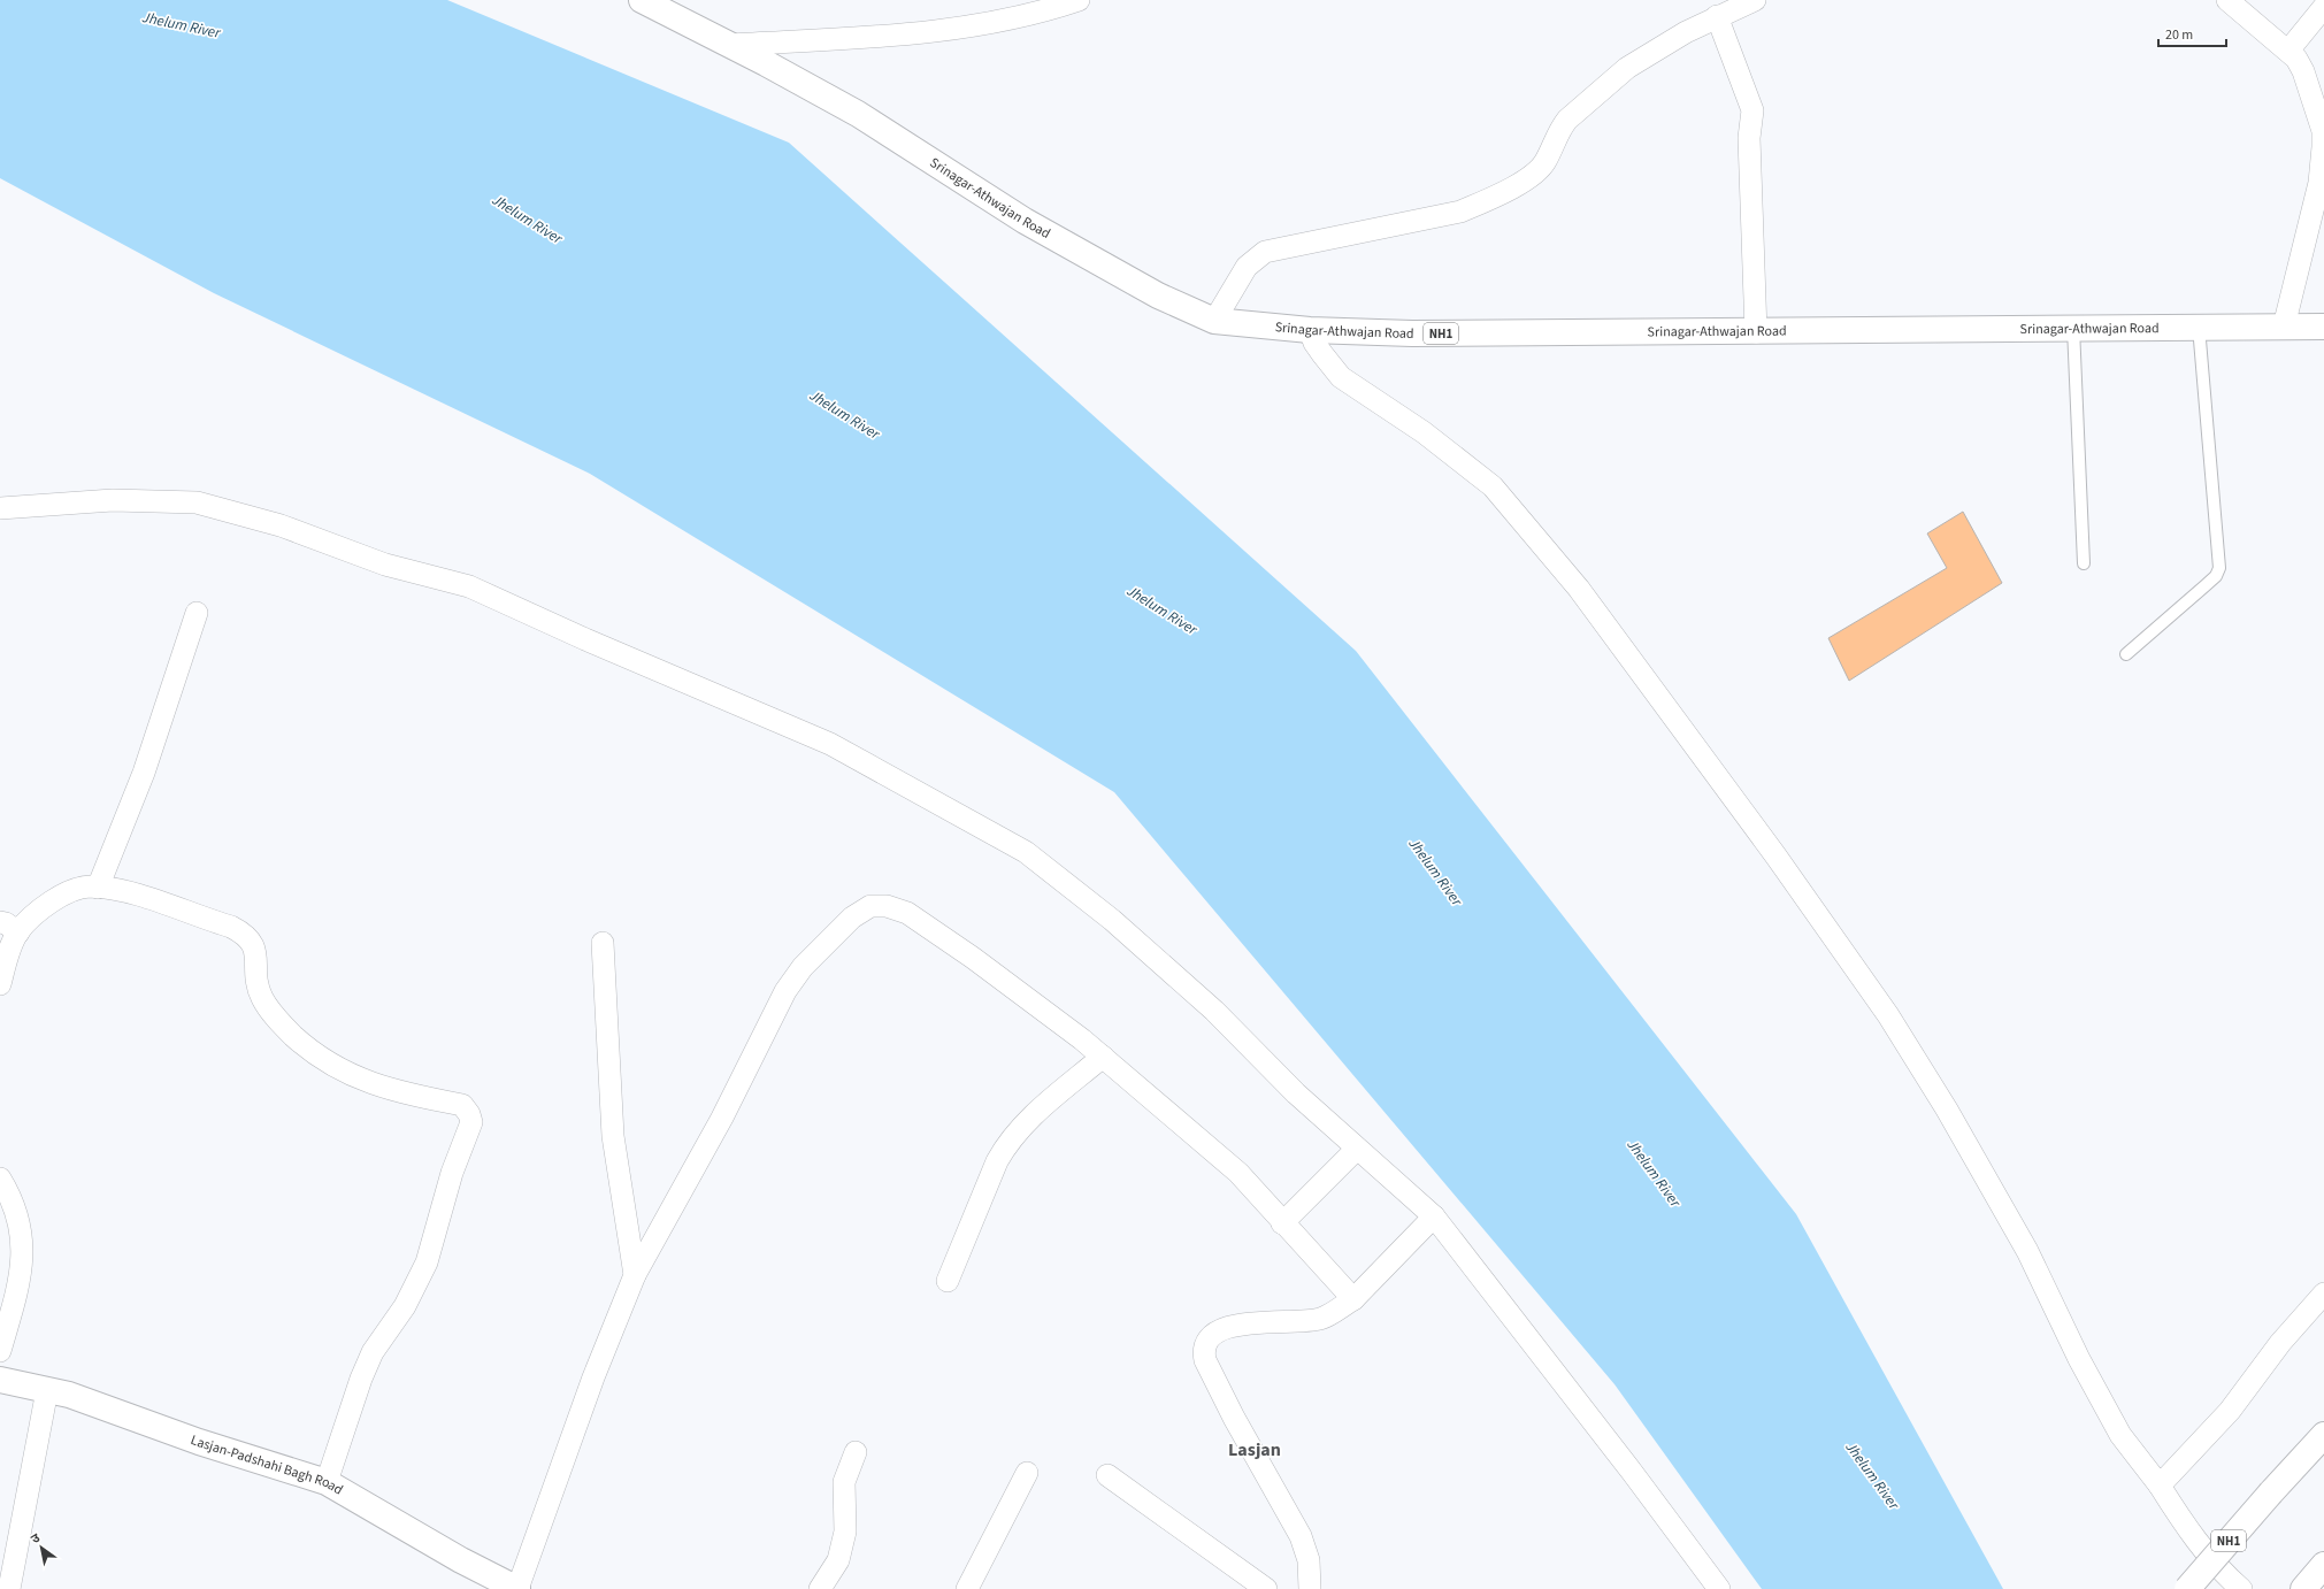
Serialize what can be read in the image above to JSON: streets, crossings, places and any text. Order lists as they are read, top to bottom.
{
  "streets": {
    "main road": ["Srinagar-Athwajan Road", "NH1", "Lasjan-Padshahi Bagh Road"]
  },
  "districts": ["Lasjan"],
  "water": ["Jhelum River"],
  "scale_bar": "20 m",
  "north": "top left"
}
